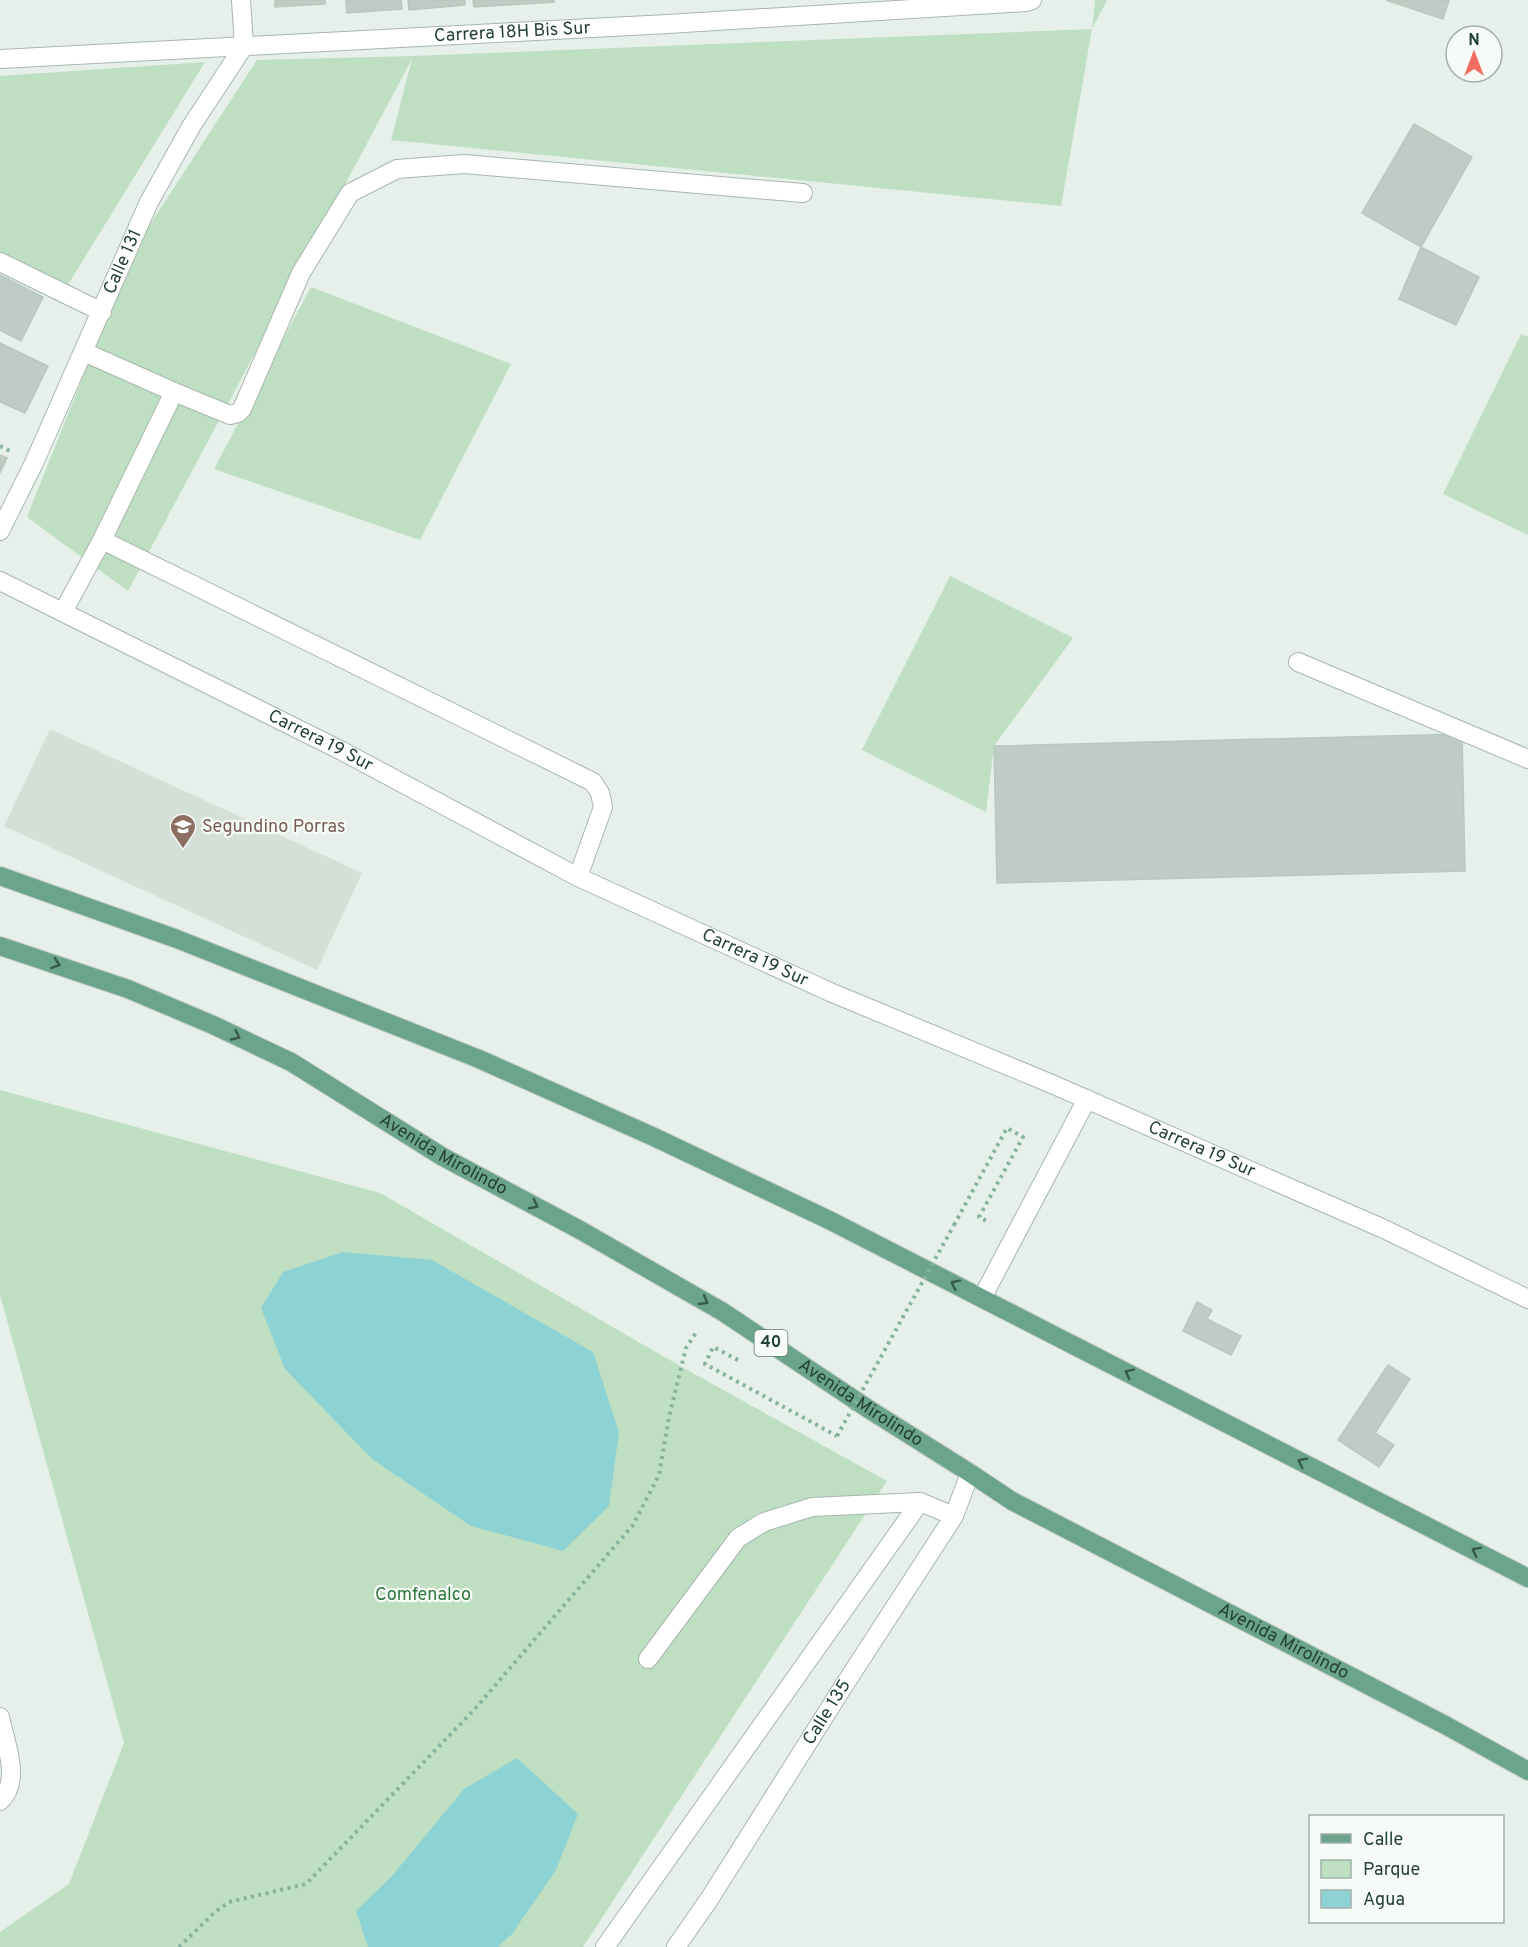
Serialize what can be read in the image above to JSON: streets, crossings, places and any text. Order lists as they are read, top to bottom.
{
  "streets": {
    "main road": ["Avenida Mirolindo", "40"],
    "street": [
      "Carrera 18H Bis Sur",
      "Calle 131",
      "Carrera 19 Sur",
      "Calle 135"
    ]
  },
  "crossings": [
    ["Carrera 18H Bis Sur", "Calle 131"],
    ["Avenida Mirolindo", "Calle 135"]
  ],
  "parks": ["Comfenalco"],
  "places": {
    "school or university": ["Segundino Porras"]
  },
  "legend": ["Calle", "Parque", "Agua"],
  "north": "top"
}
